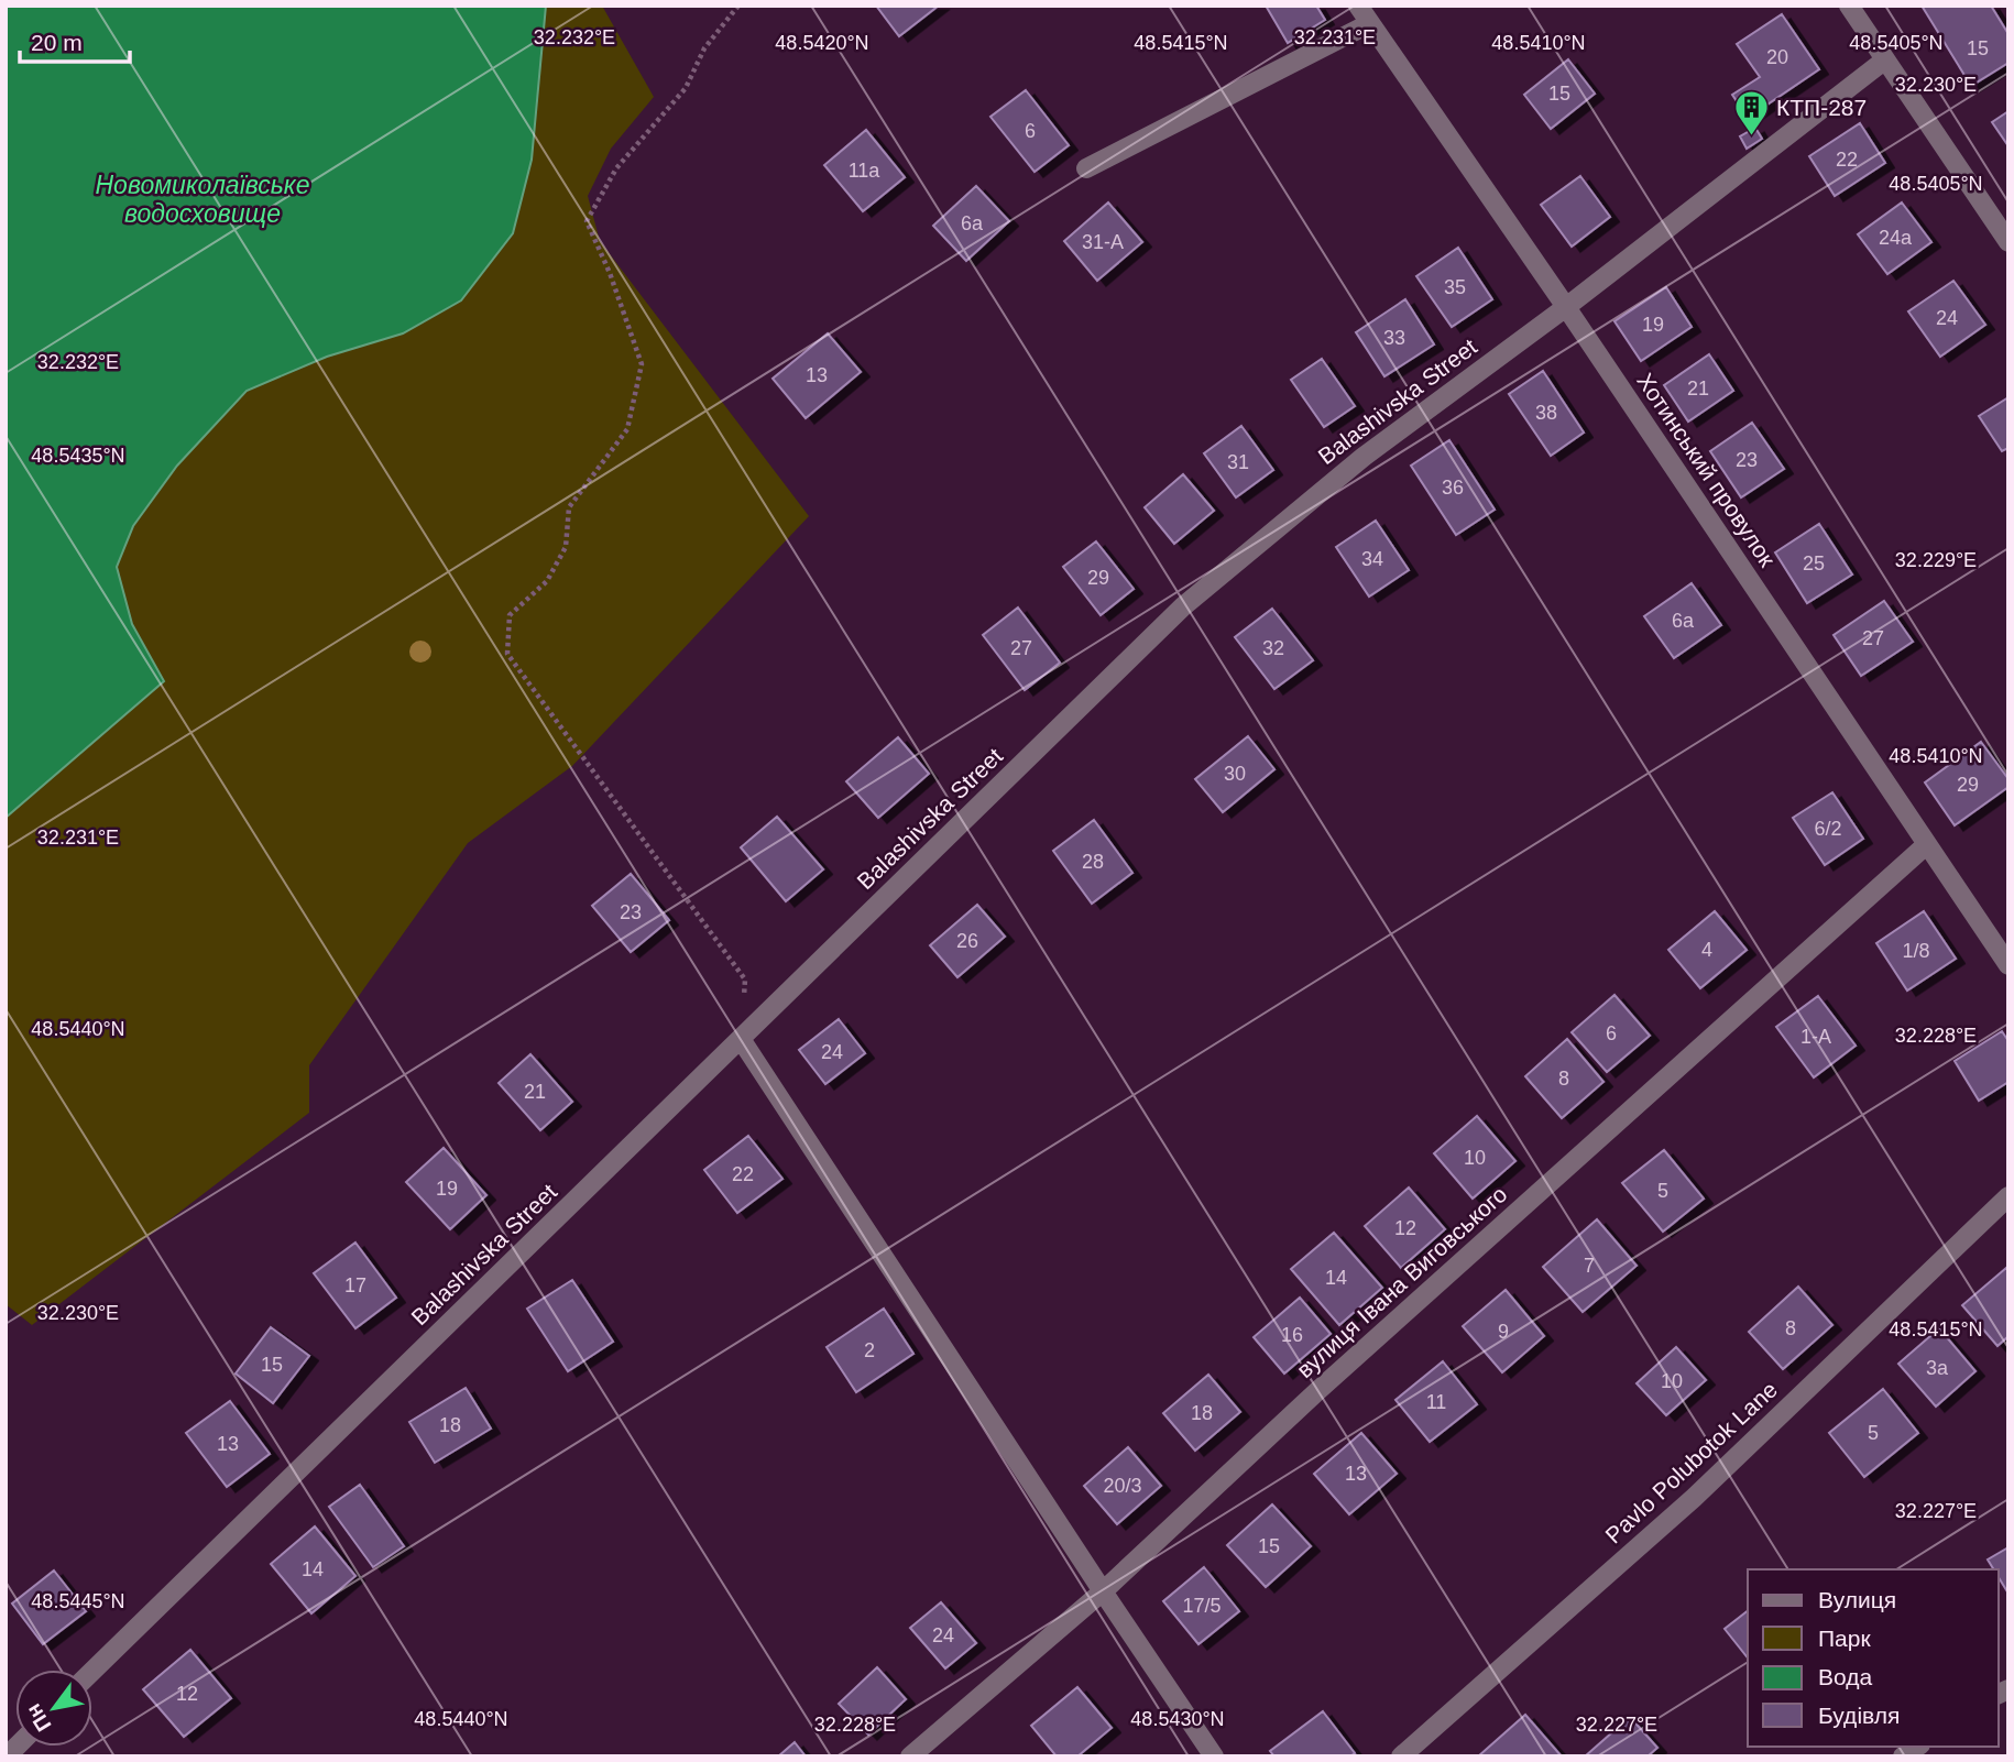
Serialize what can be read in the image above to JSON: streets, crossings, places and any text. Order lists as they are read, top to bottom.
{
  "streets": {
    "street": [
      "Balashivska Street",
      "Хотинський провулок",
      "вулиця Івана Виговського",
      "Pavlo Polubotok Lane"
    ]
  },
  "crossings": [
    ["Balashivska Street", "Хотинський провулок"],
    ["Хотинський провулок", "вулиця Івана Виговського"]
  ],
  "water": ["Новомиколаївське водосховище"],
  "places": {
    "building": ["КТП-287"]
  },
  "house_numbers": [
    "15",
    "20",
    "15",
    "6",
    "22",
    "11а",
    "6а",
    "24а",
    "31-А",
    "35",
    "24",
    "19",
    "33",
    "13",
    "21",
    "38",
    "23",
    "31",
    "36",
    "34",
    "25",
    "29",
    "6а",
    "27",
    "27",
    "32",
    "30",
    "29",
    "6/2",
    "28",
    "23",
    "26",
    "4",
    "1/8",
    "6",
    "1-А",
    "24",
    "8",
    "21",
    "10",
    "22",
    "19",
    "5",
    "12",
    "7",
    "14",
    "17",
    "8",
    "9",
    "16",
    "2",
    "15",
    "3а",
    "10",
    "11",
    "18",
    "18",
    "5",
    "13",
    "13",
    "20/3",
    "15",
    "14",
    "17/5",
    "24",
    "12"
  ],
  "legend": [
    "Вулиця",
    "Парк",
    "Вода",
    "Будівля"
  ],
  "scale_bar": "20 m",
  "north": "bottom left",
  "coordinates": [
    "32.232°E",
    "32.231°E",
    "48.5420°N",
    "48.5410°N",
    "48.5415°N",
    "48.5405°N",
    "32.230°E",
    "48.5435°N",
    "32.229°E",
    "48.5440°N",
    "32.228°E",
    "32.227°E",
    "48.5445°N",
    "48.5430°N"
  ]
}
